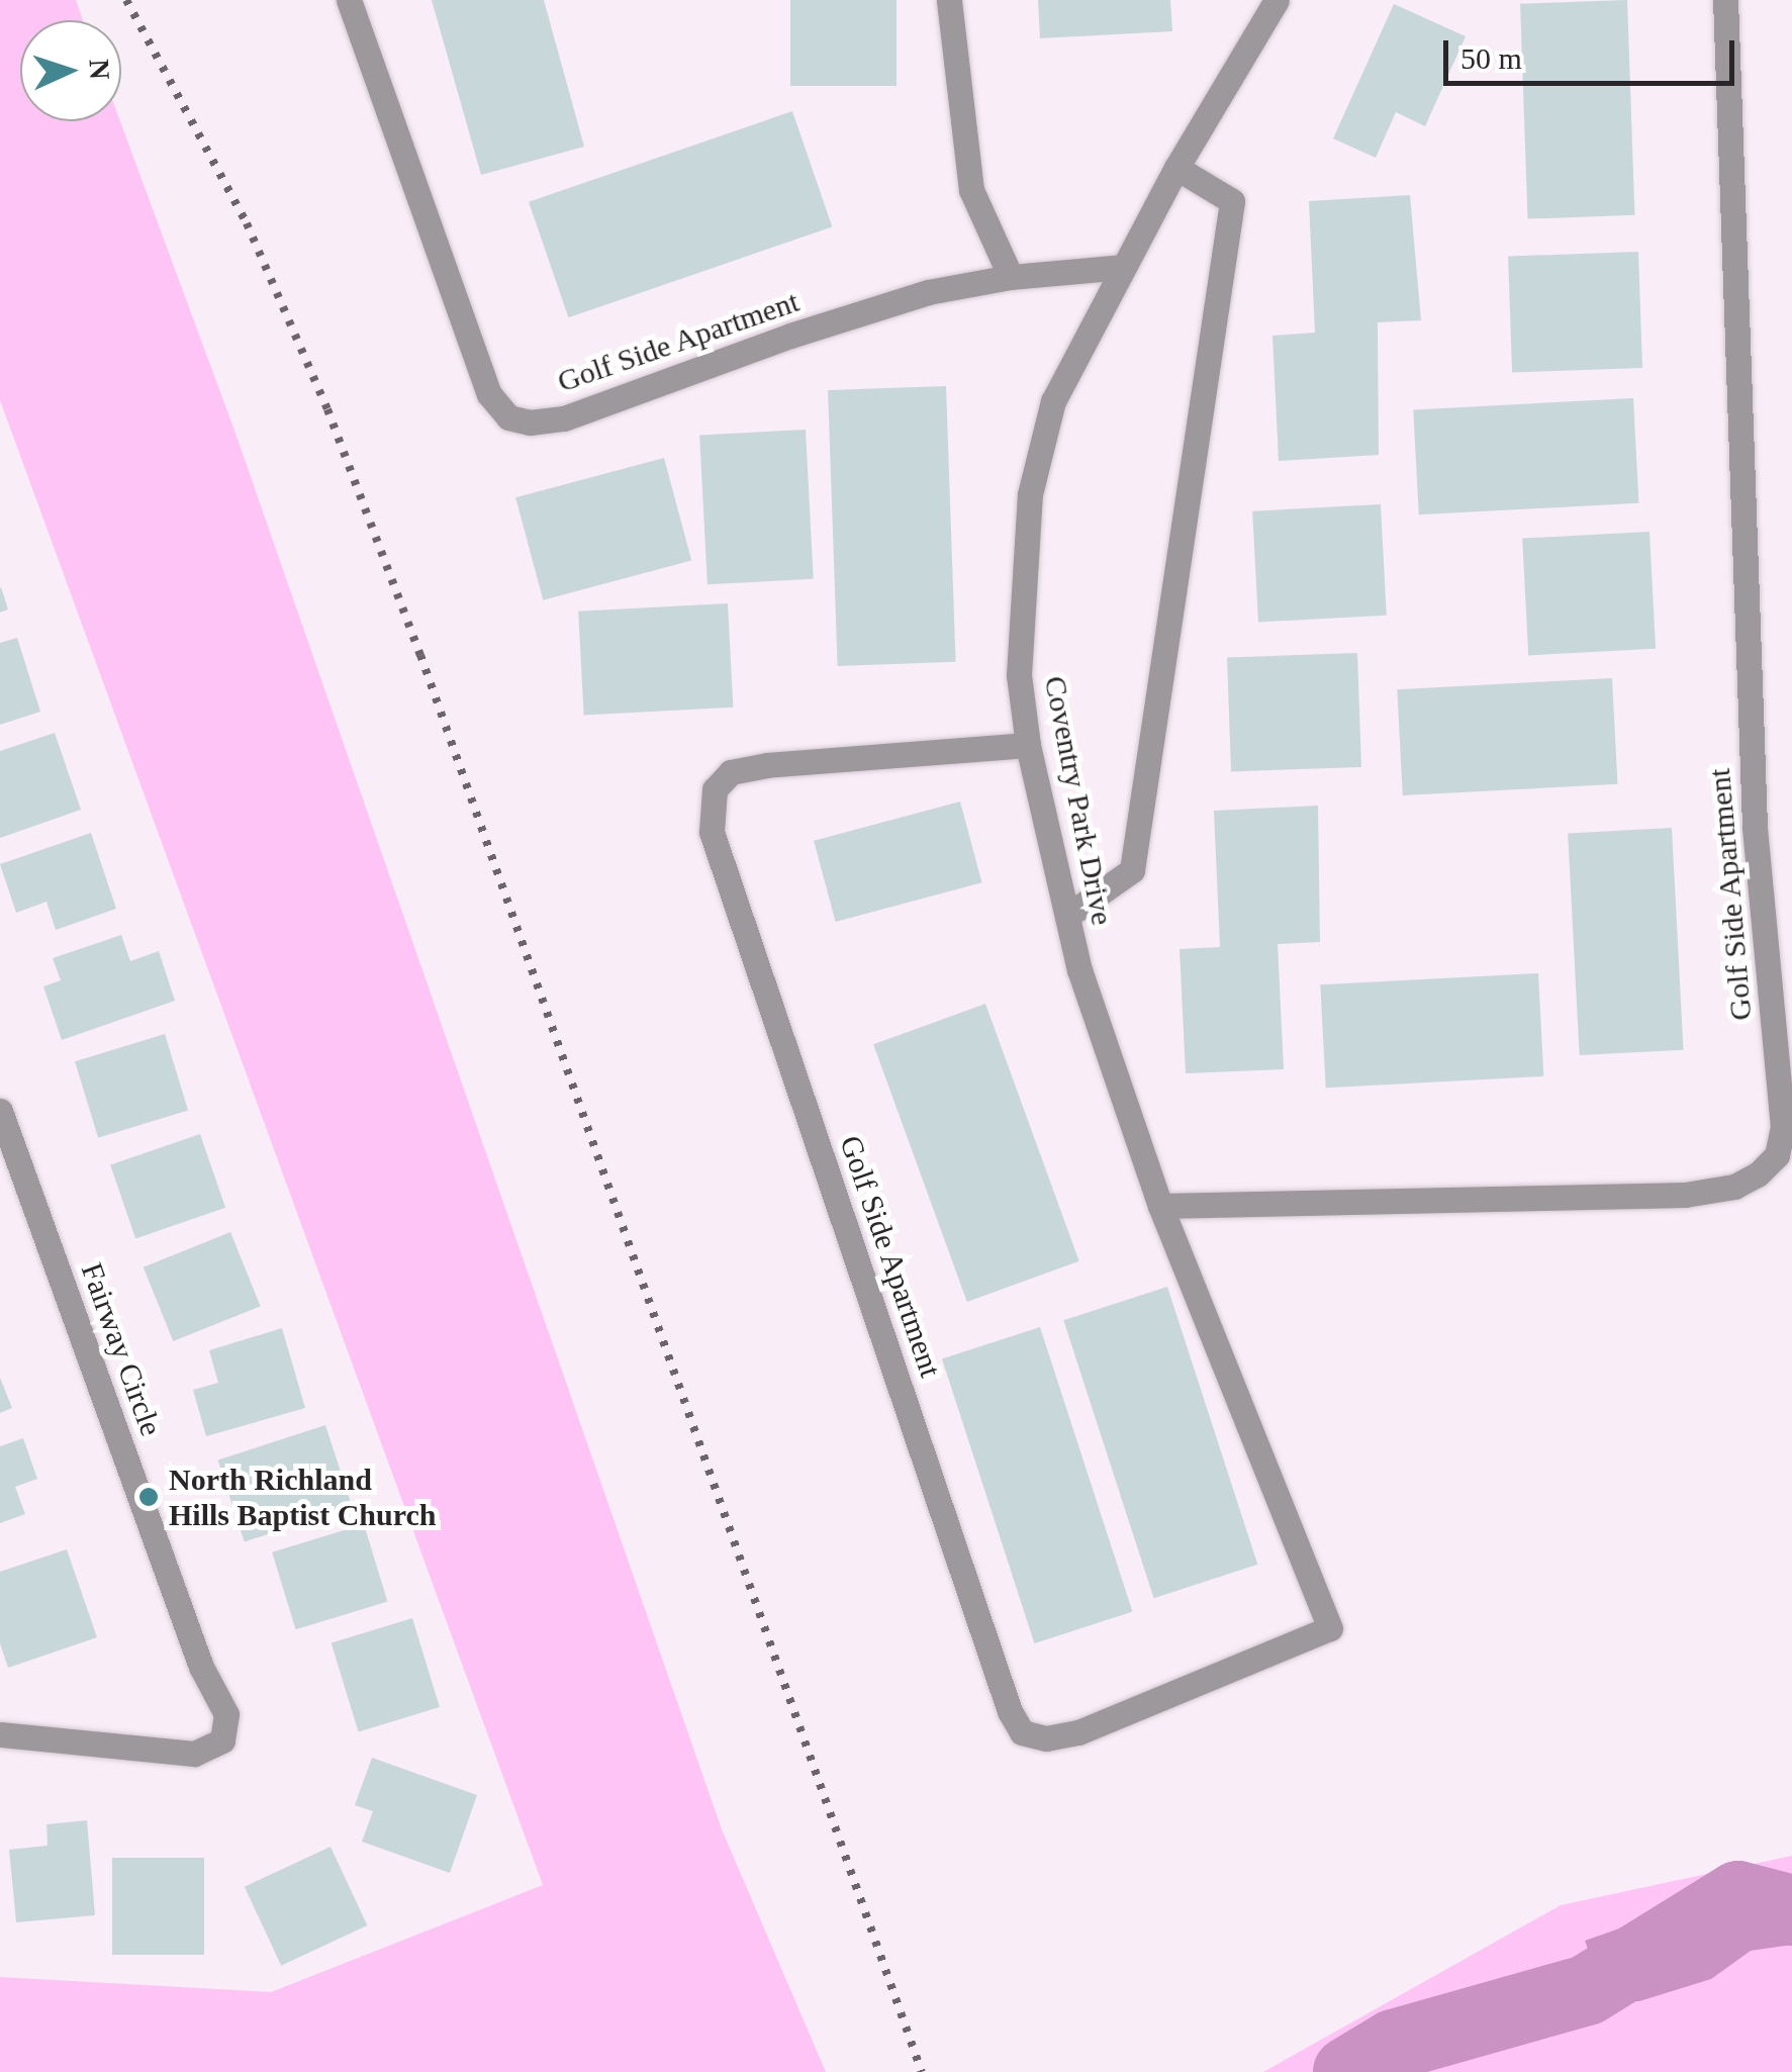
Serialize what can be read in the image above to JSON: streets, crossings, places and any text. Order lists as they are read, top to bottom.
{
  "streets": {
    "street": ["Golf Side Apartment", "Coventry Park Drive", "Fairway Circle"]
  },
  "crossings": [
    ["Golf Side Apartment", "Coventry Park Drive"]
  ],
  "places": ["North Richland Hills Baptist Church"],
  "scale_bar": "50 m",
  "north": "right"
}
